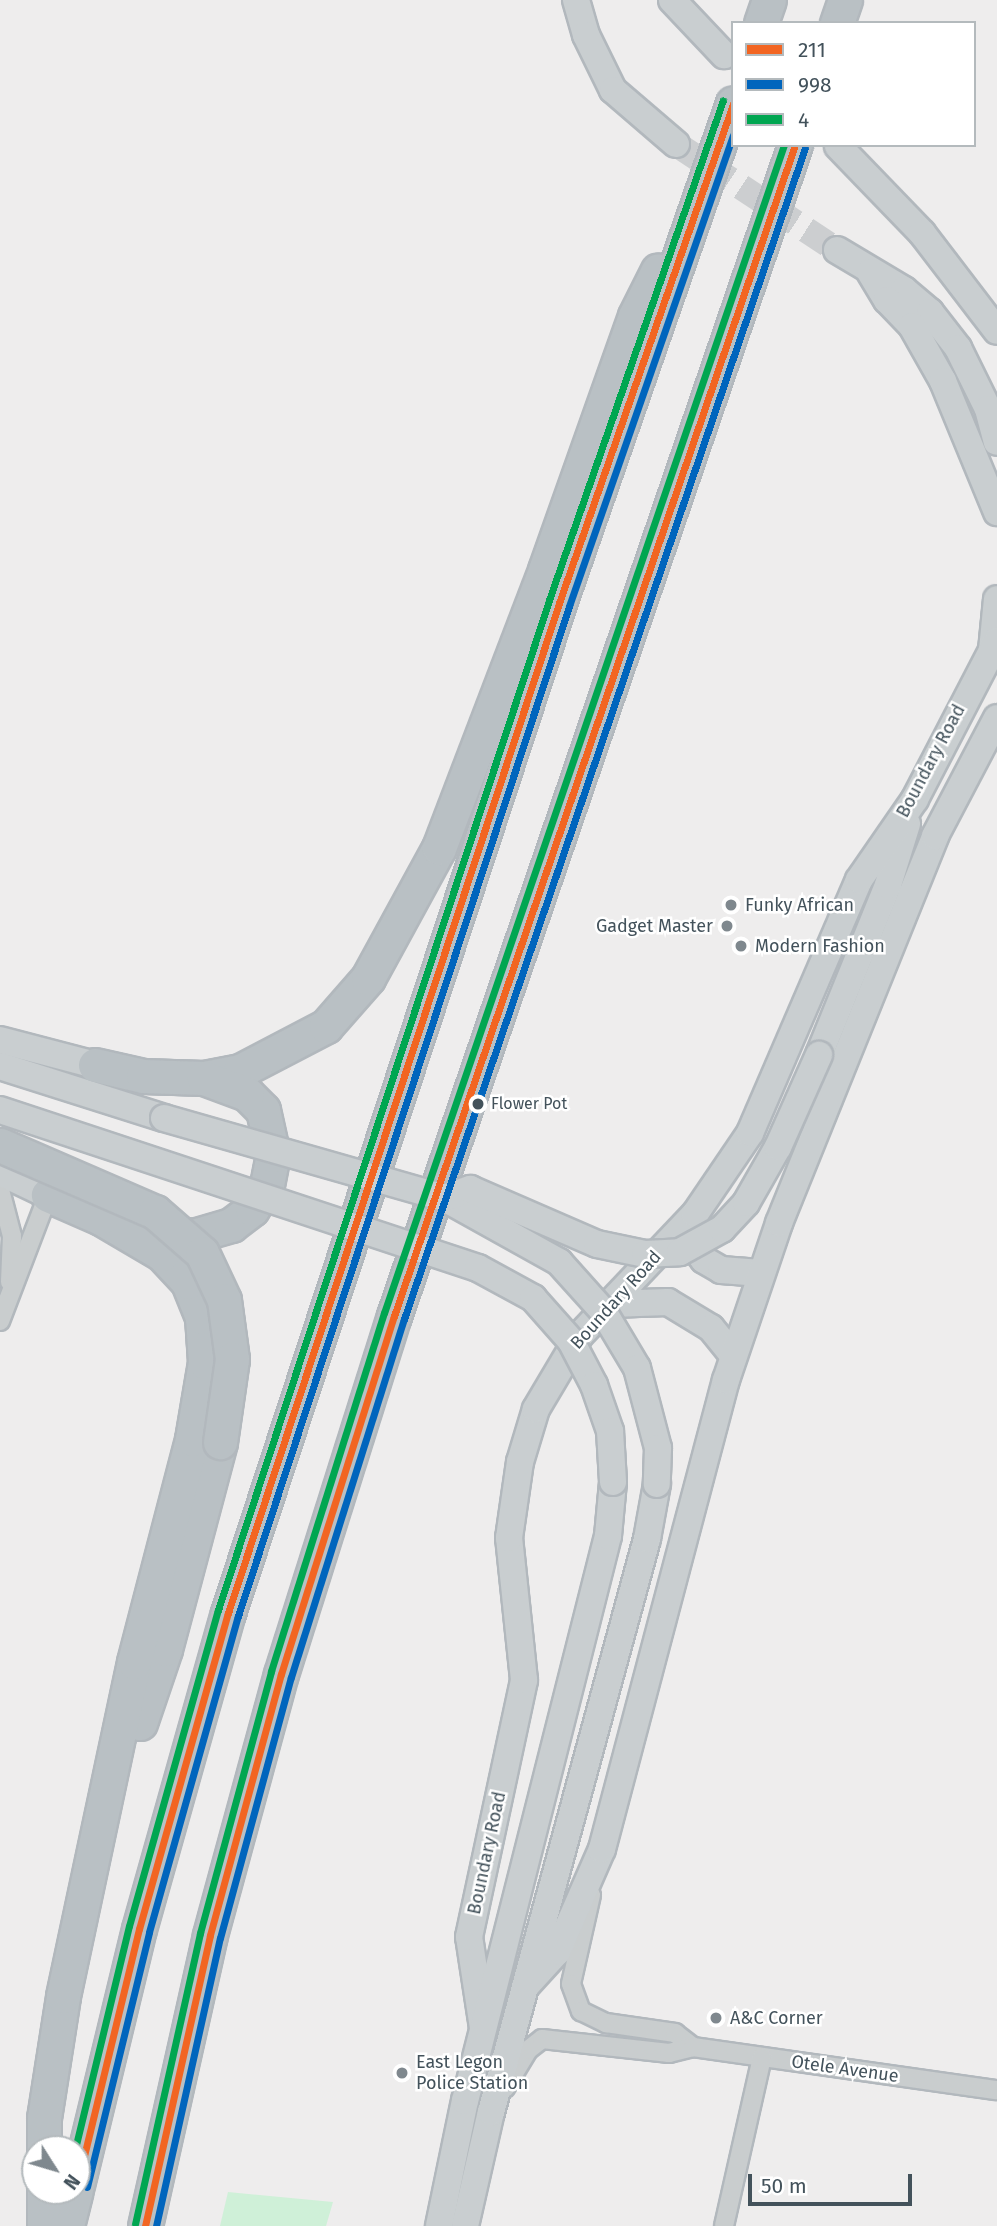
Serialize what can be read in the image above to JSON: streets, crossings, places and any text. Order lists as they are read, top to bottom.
{
  "streets": {
    "main road": ["Boundary Road"],
    "street": ["Otele Avenue"]
  },
  "places": [
    "Funky African",
    "Gadget Master",
    "Modern Fashion",
    "Flower Pot",
    "A&C Corner",
    "East Legon Police Station"
  ],
  "lines": ["transit line 4", "transit line 211", "transit line 998"],
  "legend": ["211", "998", "4"],
  "scale_bar": "50 m",
  "north": "bottom right"
}
